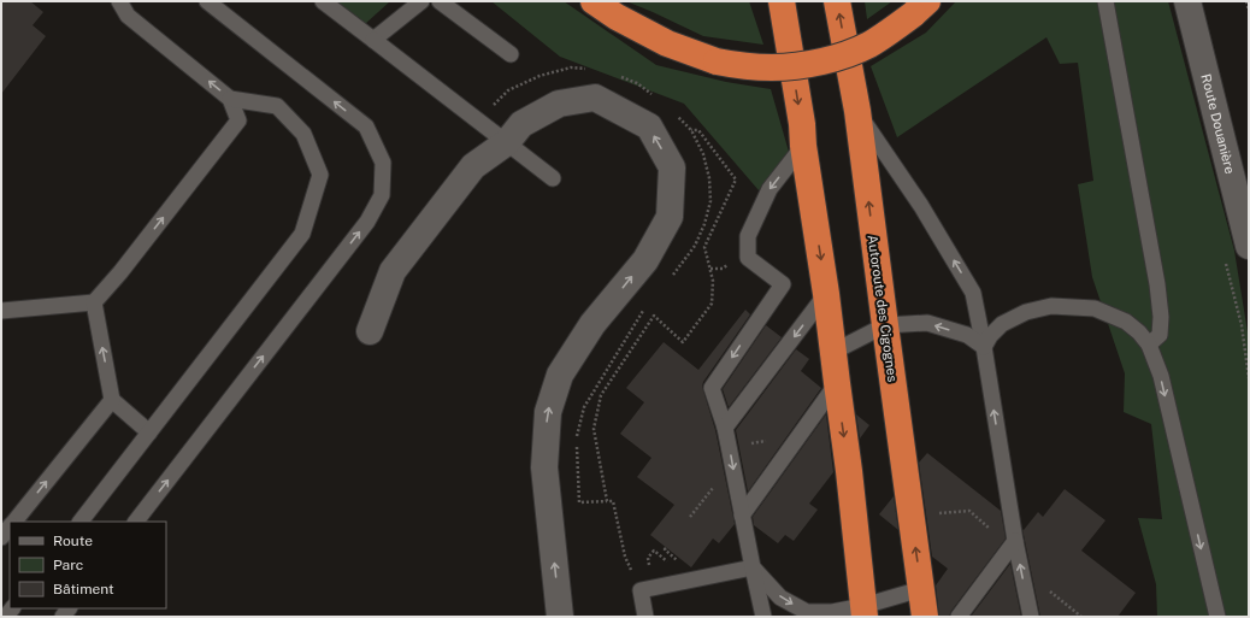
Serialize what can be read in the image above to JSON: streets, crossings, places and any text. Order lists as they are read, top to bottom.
{
  "streets": {
    "highway": ["Autoroute des Cigognes"],
    "street": ["Route Douanière"]
  },
  "legend": ["Route", "Parc", "Bâtiment"]
}
